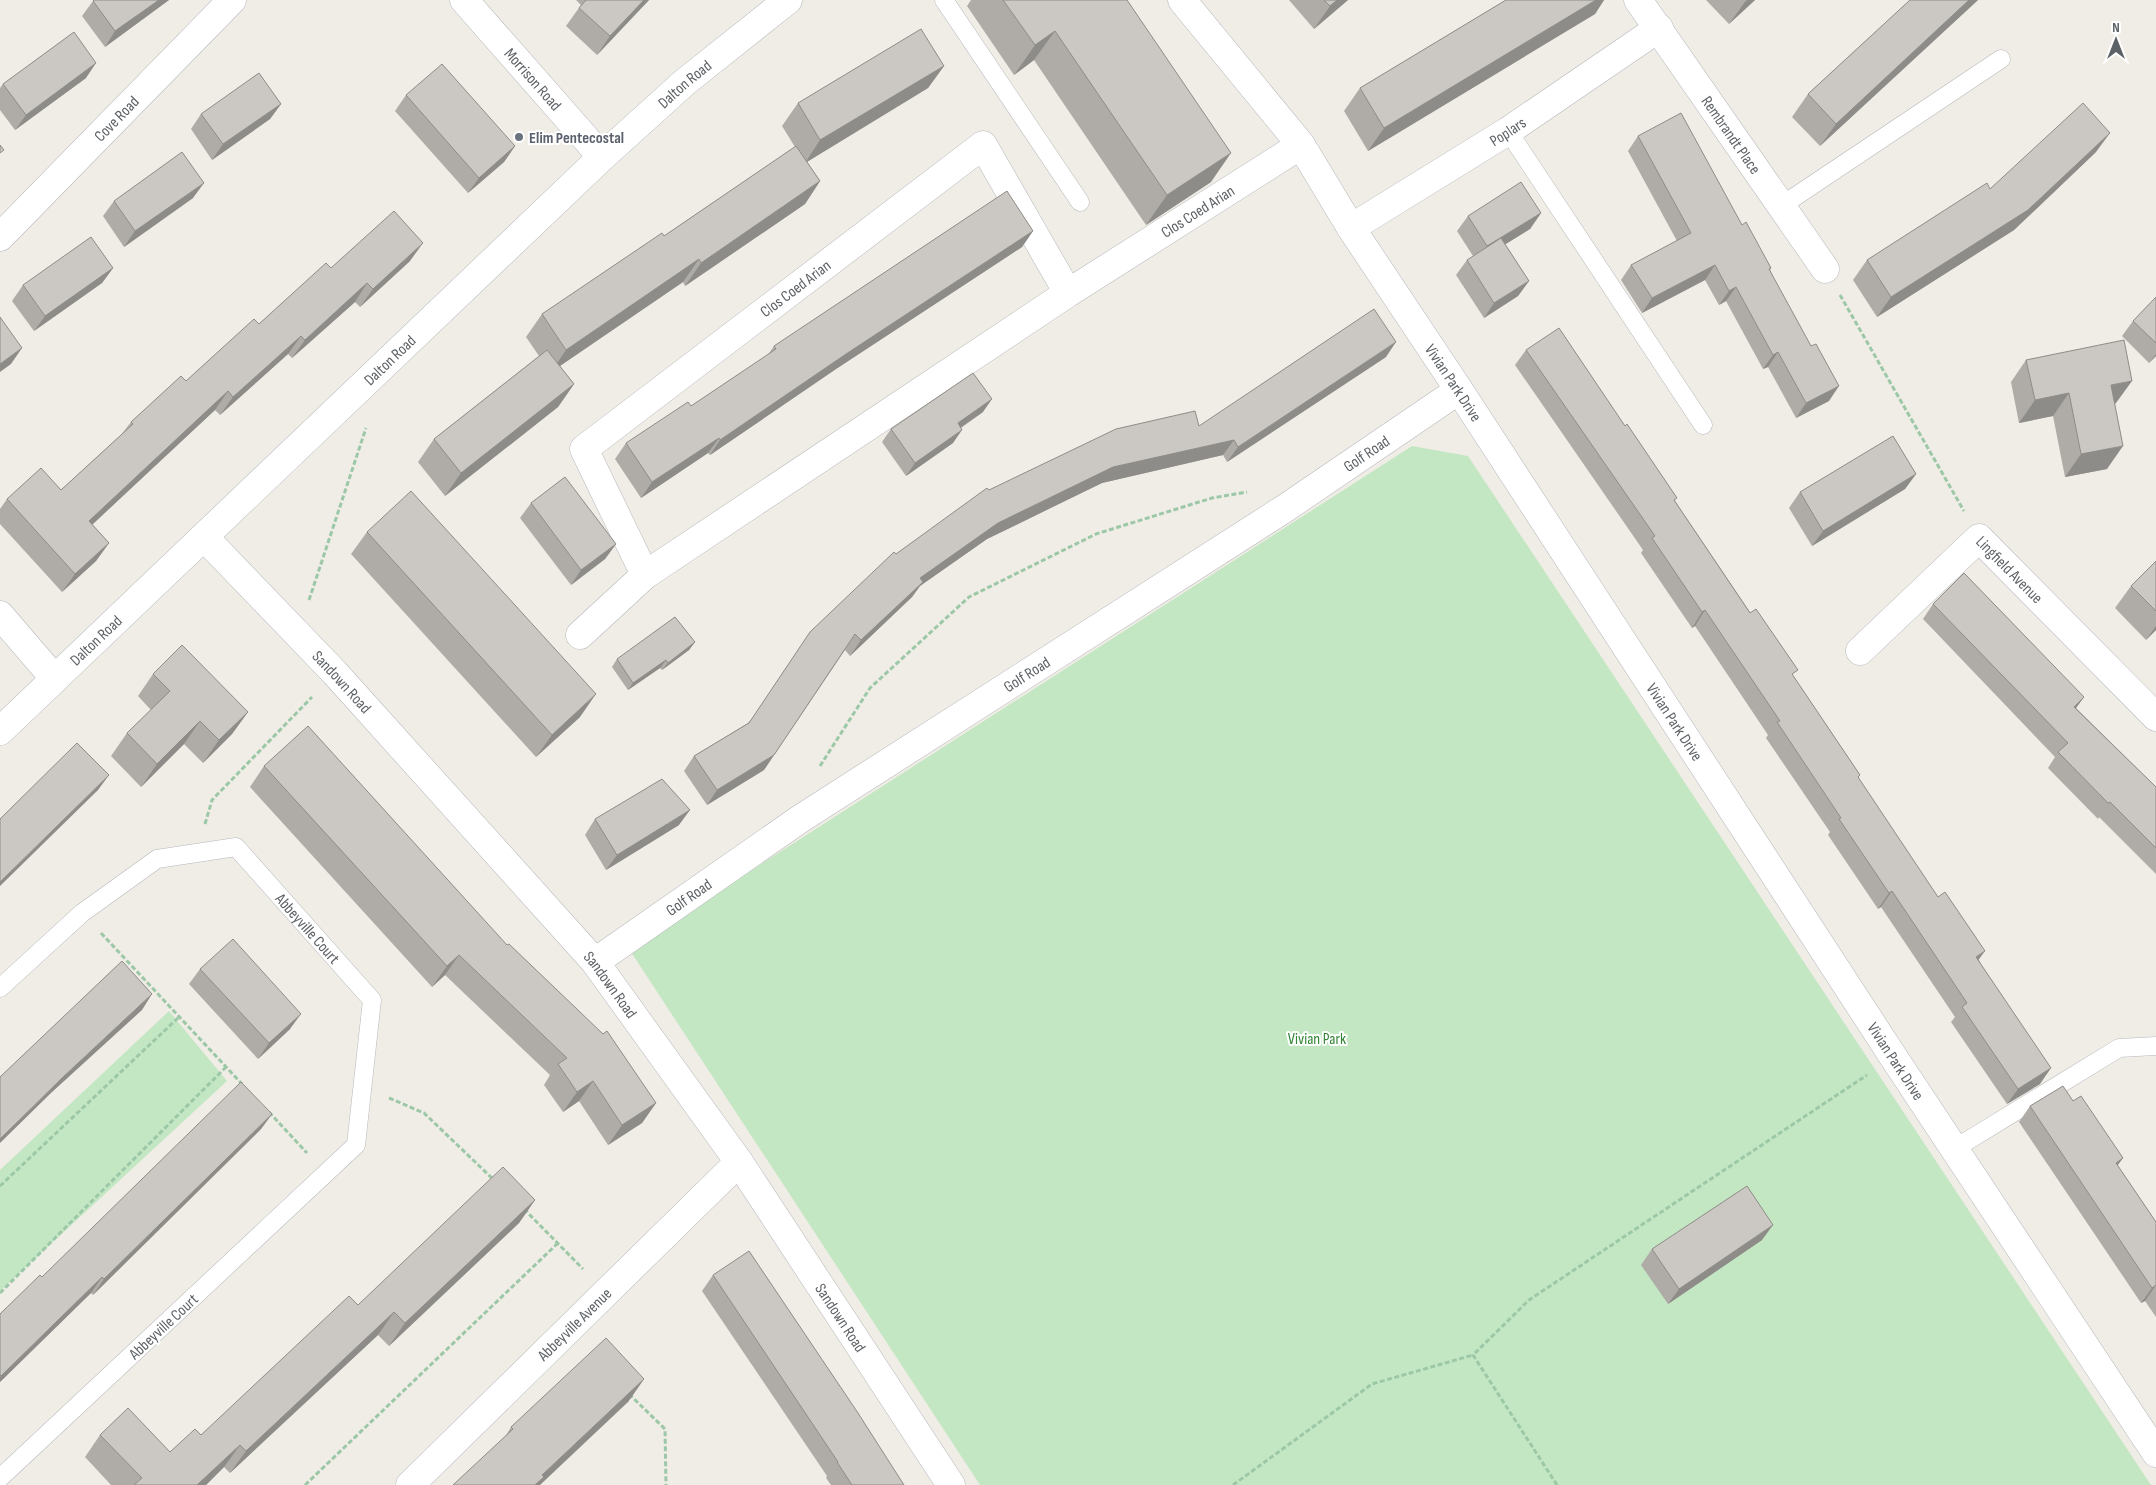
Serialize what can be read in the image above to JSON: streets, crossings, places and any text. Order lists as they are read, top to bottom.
{
  "streets": {
    "street": [
      "Morrison Road",
      "Dalton Road",
      "Cove Road",
      "Poplars",
      "Rembrandt Place",
      "Clos Coed Arian",
      "Vivian Park Drive",
      "Golf Road",
      "Lingfield Avenue",
      "Sandown Road",
      "Abbeyville Avenue"
    ],
    "lane": ["Abbeyville Court"]
  },
  "crossings": [
    ["Morrison Road", "Dalton Road"],
    ["Dalton Road", "Sandown Road"],
    ["Poplars", "Rembrandt Place"],
    ["Poplars", "Vivian Park Drive"],
    ["Clos Coed Arian", "Vivian Park Drive"],
    ["Vivian Park Drive", "Golf Road"],
    ["Golf Road", "Sandown Road"],
    ["Sandown Road", "Abbeyville Avenue"]
  ],
  "parks": ["Vivian Park"],
  "places": ["Elim Pentecostal"],
  "north": "top"
}
